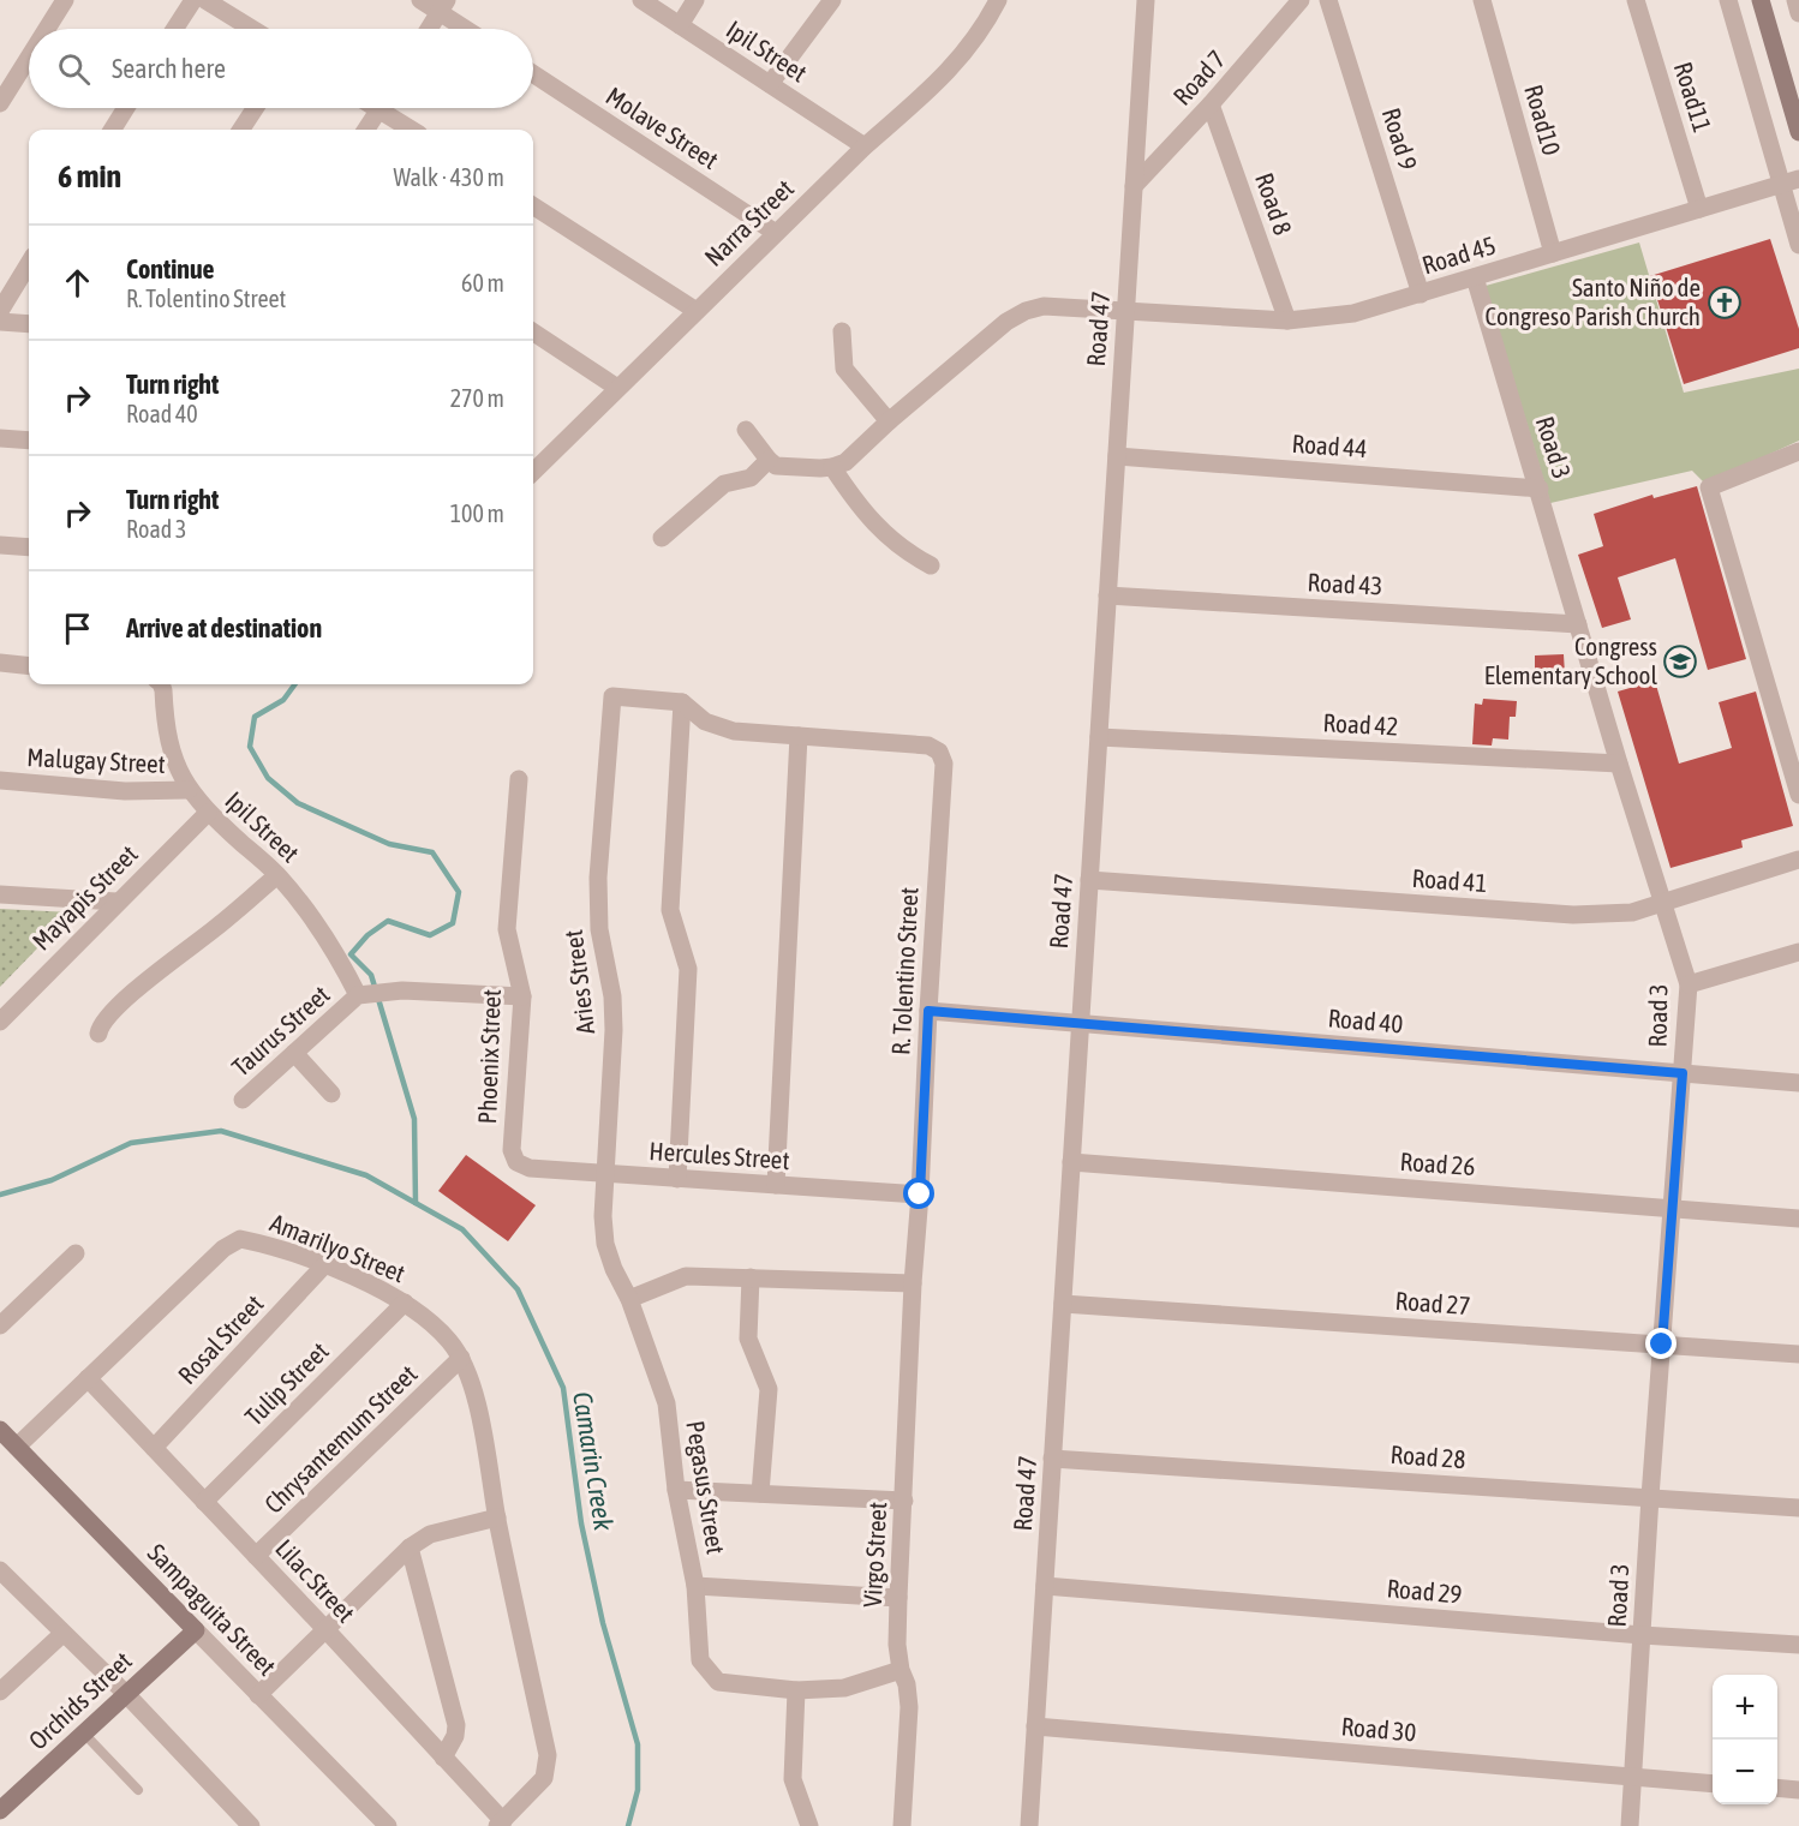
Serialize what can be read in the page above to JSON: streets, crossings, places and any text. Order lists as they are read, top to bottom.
{
  "streets": {
    "street": [
      "Ipil Street",
      "Road 7",
      "Road11",
      "Road10",
      "Molave Street",
      "Road 9",
      "Road 8",
      "Narra Street",
      "Road 45",
      "Road 47",
      "Road 44",
      "Road 3",
      "Road 43",
      "Road 42",
      "Malugay Street",
      "Road 41",
      "Mayapis Street",
      "R. Tolentino Street",
      "Aries Street",
      "Road 40",
      "Taurus Street",
      "Phoenix Street",
      "Hercules Street",
      "Road 26",
      "Amarilyo Street",
      "Road 27",
      "Rosal Street",
      "Tulip Street",
      "Chrysantemum Street",
      "Road 28",
      "Pegasus Street",
      "Virgo Street",
      "Lilac Street",
      "Road 29",
      "Sampaguita Street",
      "Orchids Street",
      "Road 30"
    ]
  },
  "crossings": [
    ["Ipil Street", "Narra Street"],
    ["Ipil Street", "Malugay Street"],
    ["Ipil Street", "Mayapis Street"],
    ["Ipil Street", "Taurus Street"],
    ["Road 7", "Road 8"],
    ["Road 7", "Road 47"],
    ["Road11", "Road 45"],
    ["Road10", "Road 45"],
    ["Molave Street", "Narra Street"],
    ["Road 9", "Road 45"],
    ["Road 8", "Road 45"],
    ["Road 45", "Road 47"],
    ["Road 45", "Road 3"],
    ["Road 47", "Road 44"],
    ["Road 47", "Road 43"],
    ["Road 47", "Road 42"],
    ["Road 47", "Road 41"],
    ["Road 47", "Road 40"],
    ["Road 47", "Road 26"],
    ["Road 47", "Road 27"],
    ["Road 47", "Road 28"],
    ["Road 47", "Road 29"],
    ["Road 47", "Road 30"],
    ["Road 44", "Road 3"],
    ["Road 3", "Road 43"],
    ["Road 3", "Road 42"],
    ["Road 3", "Road 41"],
    ["Road 3", "Road 40"],
    ["Road 3", "Road 26"],
    ["Road 3", "Road 27"],
    ["Road 3", "Road 28"],
    ["Road 3", "Road 29"],
    ["Road 3", "Road 30"],
    ["R. Tolentino Street", "Road 40"],
    ["R. Tolentino Street", "Hercules Street"],
    ["R. Tolentino Street", "Virgo Street"],
    ["Aries Street", "Hercules Street"],
    ["Aries Street", "Pegasus Street"],
    ["Taurus Street", "Phoenix Street"],
    ["Phoenix Street", "Hercules Street"],
    ["Hercules Street", "Virgo Street"],
    ["Amarilyo Street", "Rosal Street"],
    ["Amarilyo Street", "Tulip Street"],
    ["Amarilyo Street", "Chrysantemum Street"],
    ["Amarilyo Street", "Lilac Street"],
    ["Amarilyo Street", "Sampaguita Street"],
    ["Rosal Street", "Lilac Street"],
    ["Tulip Street", "Lilac Street"],
    ["Chrysantemum Street", "Lilac Street"],
    ["Sampaguita Street", "Orchids Street"]
  ],
  "water": ["Camarin Creek"],
  "places": {
    "church": ["Santo Niño de Congreso Parish Church"],
    "school or university": ["Congress Elementary School"]
  },
  "page": {
    "search": "Search here",
    "heading": ["6 min", "Walk · 430 m"],
    "list": [
      ["Continue", "R. Tolentino Street", "60 m"],
      ["Turn right", "Road 40", "270 m"],
      ["Turn right", "Road 3", "100 m"],
      "Arrive at destination"
    ],
    "map_buttons": ["+", "−"]
  }
}
